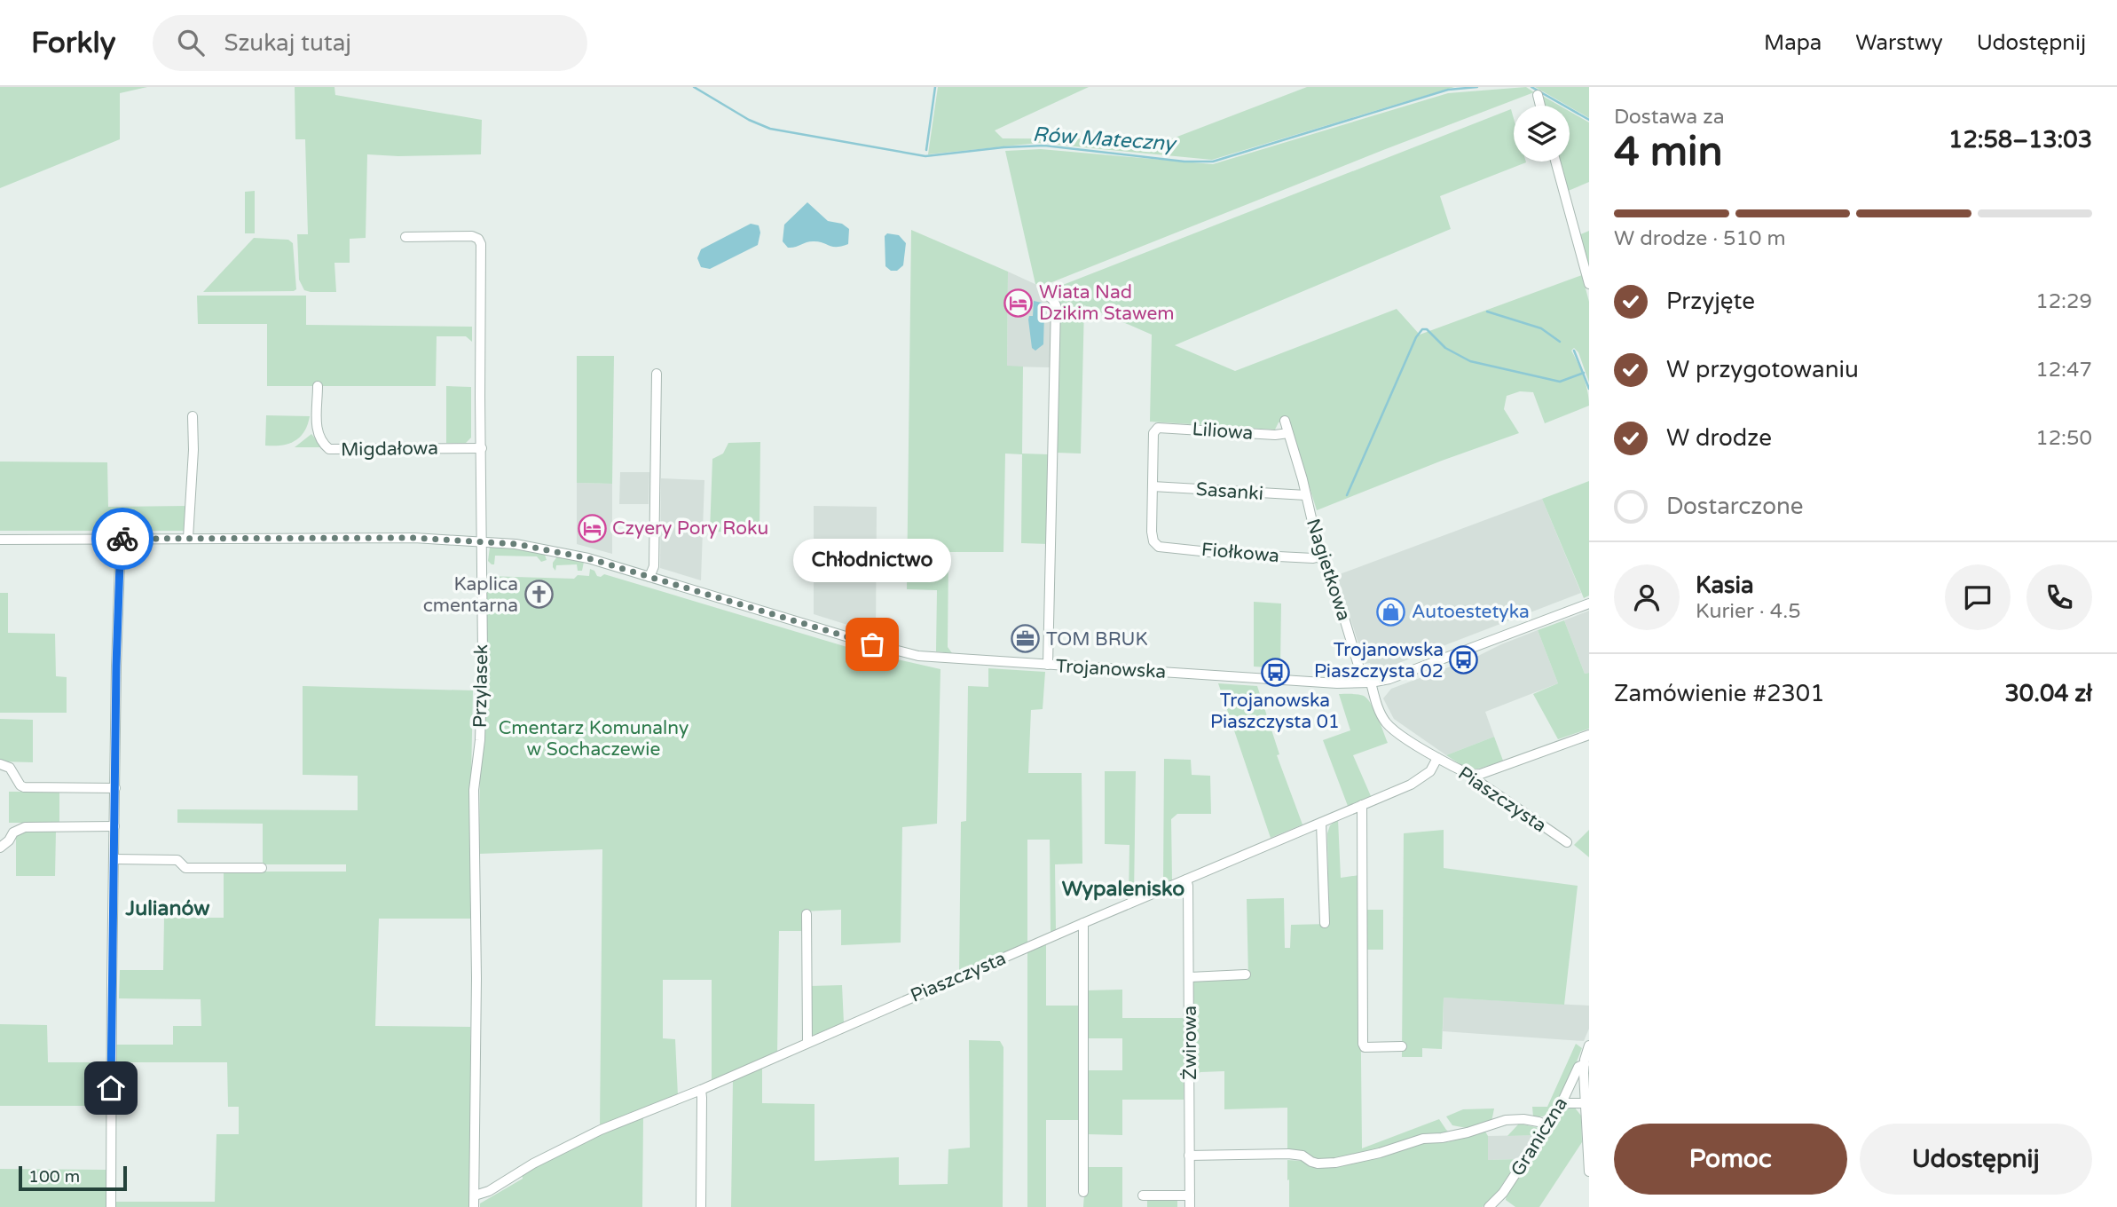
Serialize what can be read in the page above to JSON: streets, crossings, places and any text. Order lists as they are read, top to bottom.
{
  "streets": {
    "street": [
      "Liliowa",
      "Migdałowa",
      "Sasanki",
      "Fiołkowa",
      "Nagietkowa",
      "Trojanowska",
      "Przylasek",
      "Piaszczysta",
      "Żwirowa",
      "Graniczna"
    ]
  },
  "crossings": [
    ["Liliowa", "Sasanki"],
    ["Liliowa", "Fiołkowa"],
    ["Liliowa", "Nagietkowa"],
    ["Migdałowa", "Przylasek"],
    ["Sasanki", "Fiołkowa"],
    ["Sasanki", "Nagietkowa"],
    ["Fiołkowa", "Nagietkowa"],
    ["Nagietkowa", "Trojanowska"],
    ["Nagietkowa", "Piaszczysta"],
    ["Trojanowska", "Przylasek"],
    ["Trojanowska", "Piaszczysta"],
    ["Przylasek", "Piaszczysta"],
    ["Piaszczysta", "Żwirowa"]
  ],
  "districts": ["Wypalenisko", "Julianów"],
  "water": ["Rów Mateczny"],
  "parks": ["Cmentarz Komunalny w Sochaczewie"],
  "places": {
    "hotel": ["Wiata Nad Dzikim Stawem", "Czyery Pory Roku"],
    "church": ["Kaplica cmentarna"],
    "shop": ["Autoestetyka"],
    "office": ["TOM BRUK"],
    "other": ["Chłodnictwo"],
    "bus stop": ["Trojanowska Piaszczysta 02", "Trojanowska Piaszczysta 01"]
  },
  "scale_bar": "100 m",
  "page": {
    "header": "Forkly",
    "search": "Szukaj tutaj",
    "nav": ["Mapa", "Warstwy", "Udostępnij"],
    "heading": ["4 min", "Dostawa za", "12:58–13:03"],
    "panel": [
      "Kasia",
      "Kurier · 4.5",
      "Zamówienie #2301",
      "30.04 zł"
    ],
    "bar": "W drodze · 510 m",
    "list": [
      ["Przyjęte", "12:29"],
      ["W przygotowaniu", "12:47"],
      ["W drodze", "12:50"],
      "Dostarczone"
    ],
    "bubble": "Chłodnictwo",
    "buttons": ["Pomoc", "Udostępnij"],
    "scale": "100 m"
  }
}
